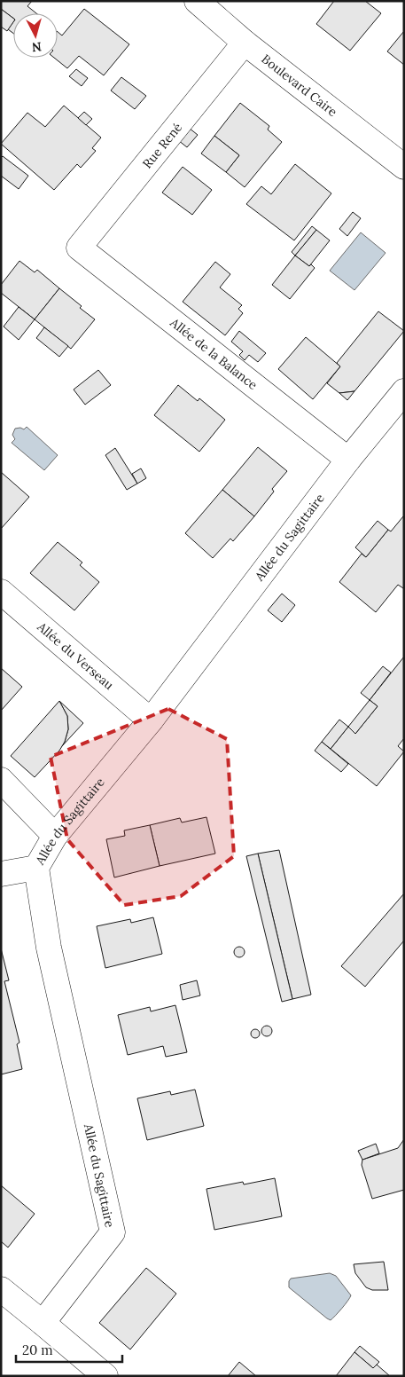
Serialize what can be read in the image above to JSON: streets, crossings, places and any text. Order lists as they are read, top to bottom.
{
  "streets": {
    "street": [
      "Boulevard Caire",
      "Rue René",
      "Allée de la Balance",
      "Allée du Sagittaire",
      "Allée du Verseau"
    ]
  },
  "crossings": [
    ["Boulevard Caire", "Rue René"],
    ["Rue René", "Allée de la Balance"],
    ["Allée de la Balance", "Allée du Sagittaire"],
    ["Allée du Sagittaire", "Allée du Verseau"]
  ],
  "scale_bar": "20 m",
  "north": "bottom"
}
